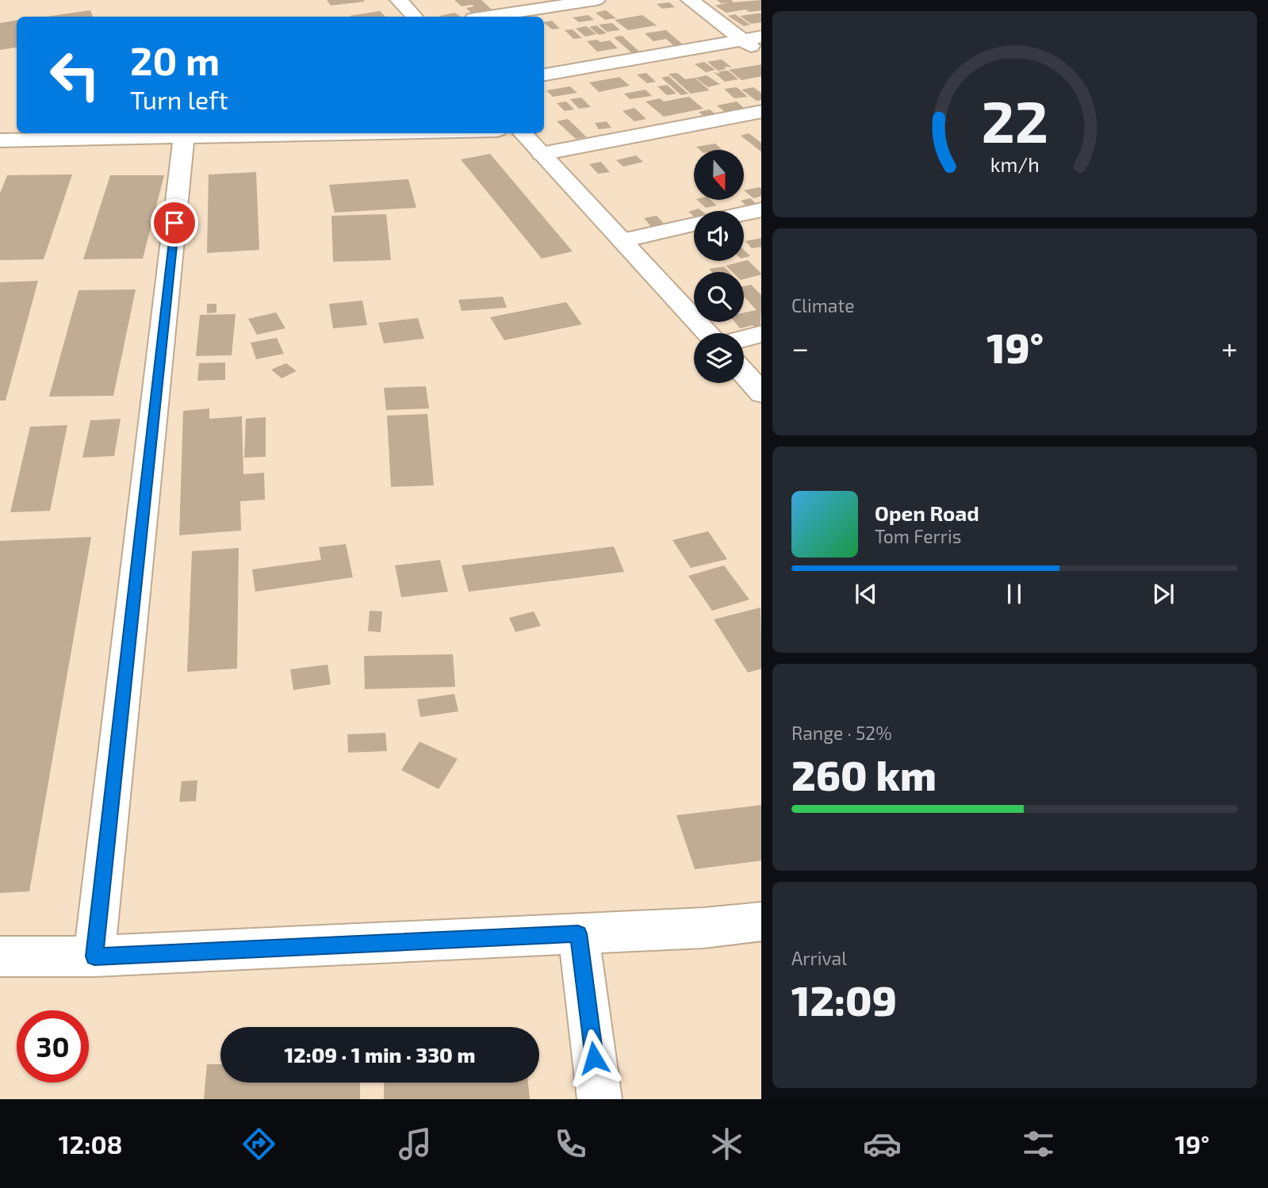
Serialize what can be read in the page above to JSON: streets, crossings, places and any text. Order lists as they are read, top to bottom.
{
  "north": "bottom",
  "page": {
    "turn": ["20 m", "Turn left"],
    "tile": [
      "Climate",
      ["Range · 52%", "260 km"],
      ["Arrival", "12:09"]
    ],
    "heat": ["−", "19°", "+"],
    "song": ["Open Road", "Tom Ferris"],
    "limit": "30",
    "trip": "12:09 · 1 min · 330 m",
    "tabs": ["12:08", "19°"],
    "gauge": ["22", "km/h"]
  }
}
